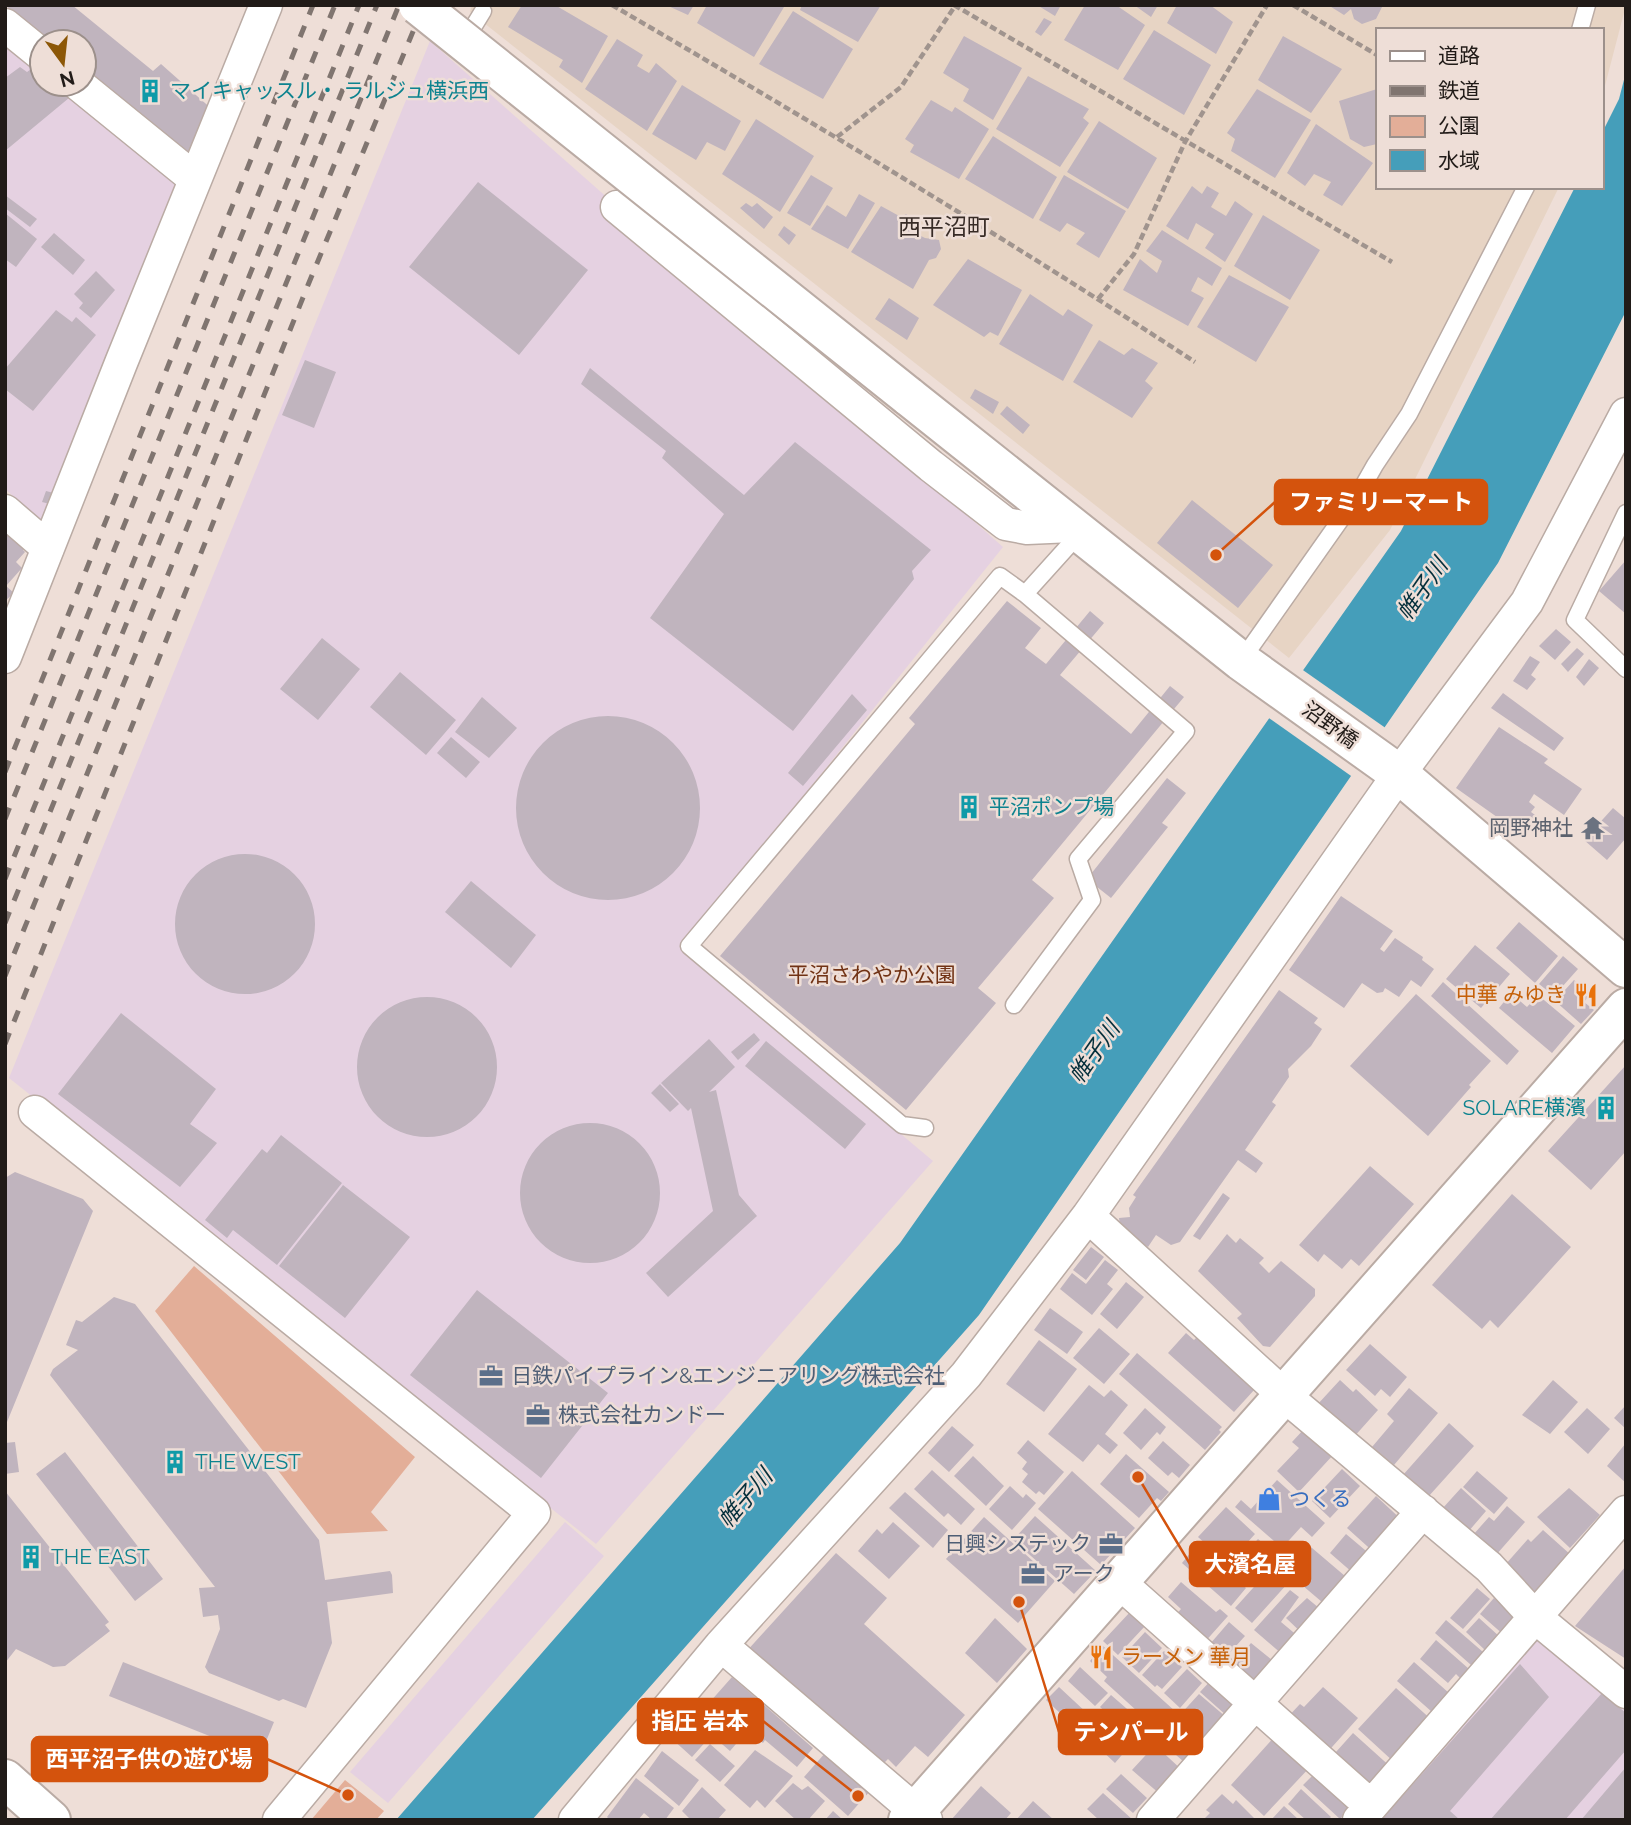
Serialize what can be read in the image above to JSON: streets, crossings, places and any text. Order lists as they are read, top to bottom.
{
  "streets": {
    "street": ["沼野橋"]
  },
  "districts": ["西平沼町"],
  "water": ["帷子川"],
  "parks": ["平沼さわやか公園"],
  "places": {
    "building": [
      "マイキャッスル・ ラルジュ横浜西",
      "平沼ポンプ場",
      "SOLARE横濱",
      "THE WEST",
      "THE EAST"
    ],
    "other": [
      "ファミリーマート",
      "大濱名屋",
      "テンパール",
      "西平沼子供の遊び場",
      "指圧 岩本"
    ],
    "temple": ["岡野神社"],
    "restaurant": ["中華 みゆき", "ラーメン 華月"],
    "office": [
      "日鉄パイプライン&エンジニアリング株式会社",
      "株式会社カンドー",
      "日興システック",
      "アーク"
    ],
    "shop": ["つくる"]
  },
  "legend": [
    "道路",
    "鉄道",
    "公園",
    "水域"
  ],
  "north": "bottom"
}
